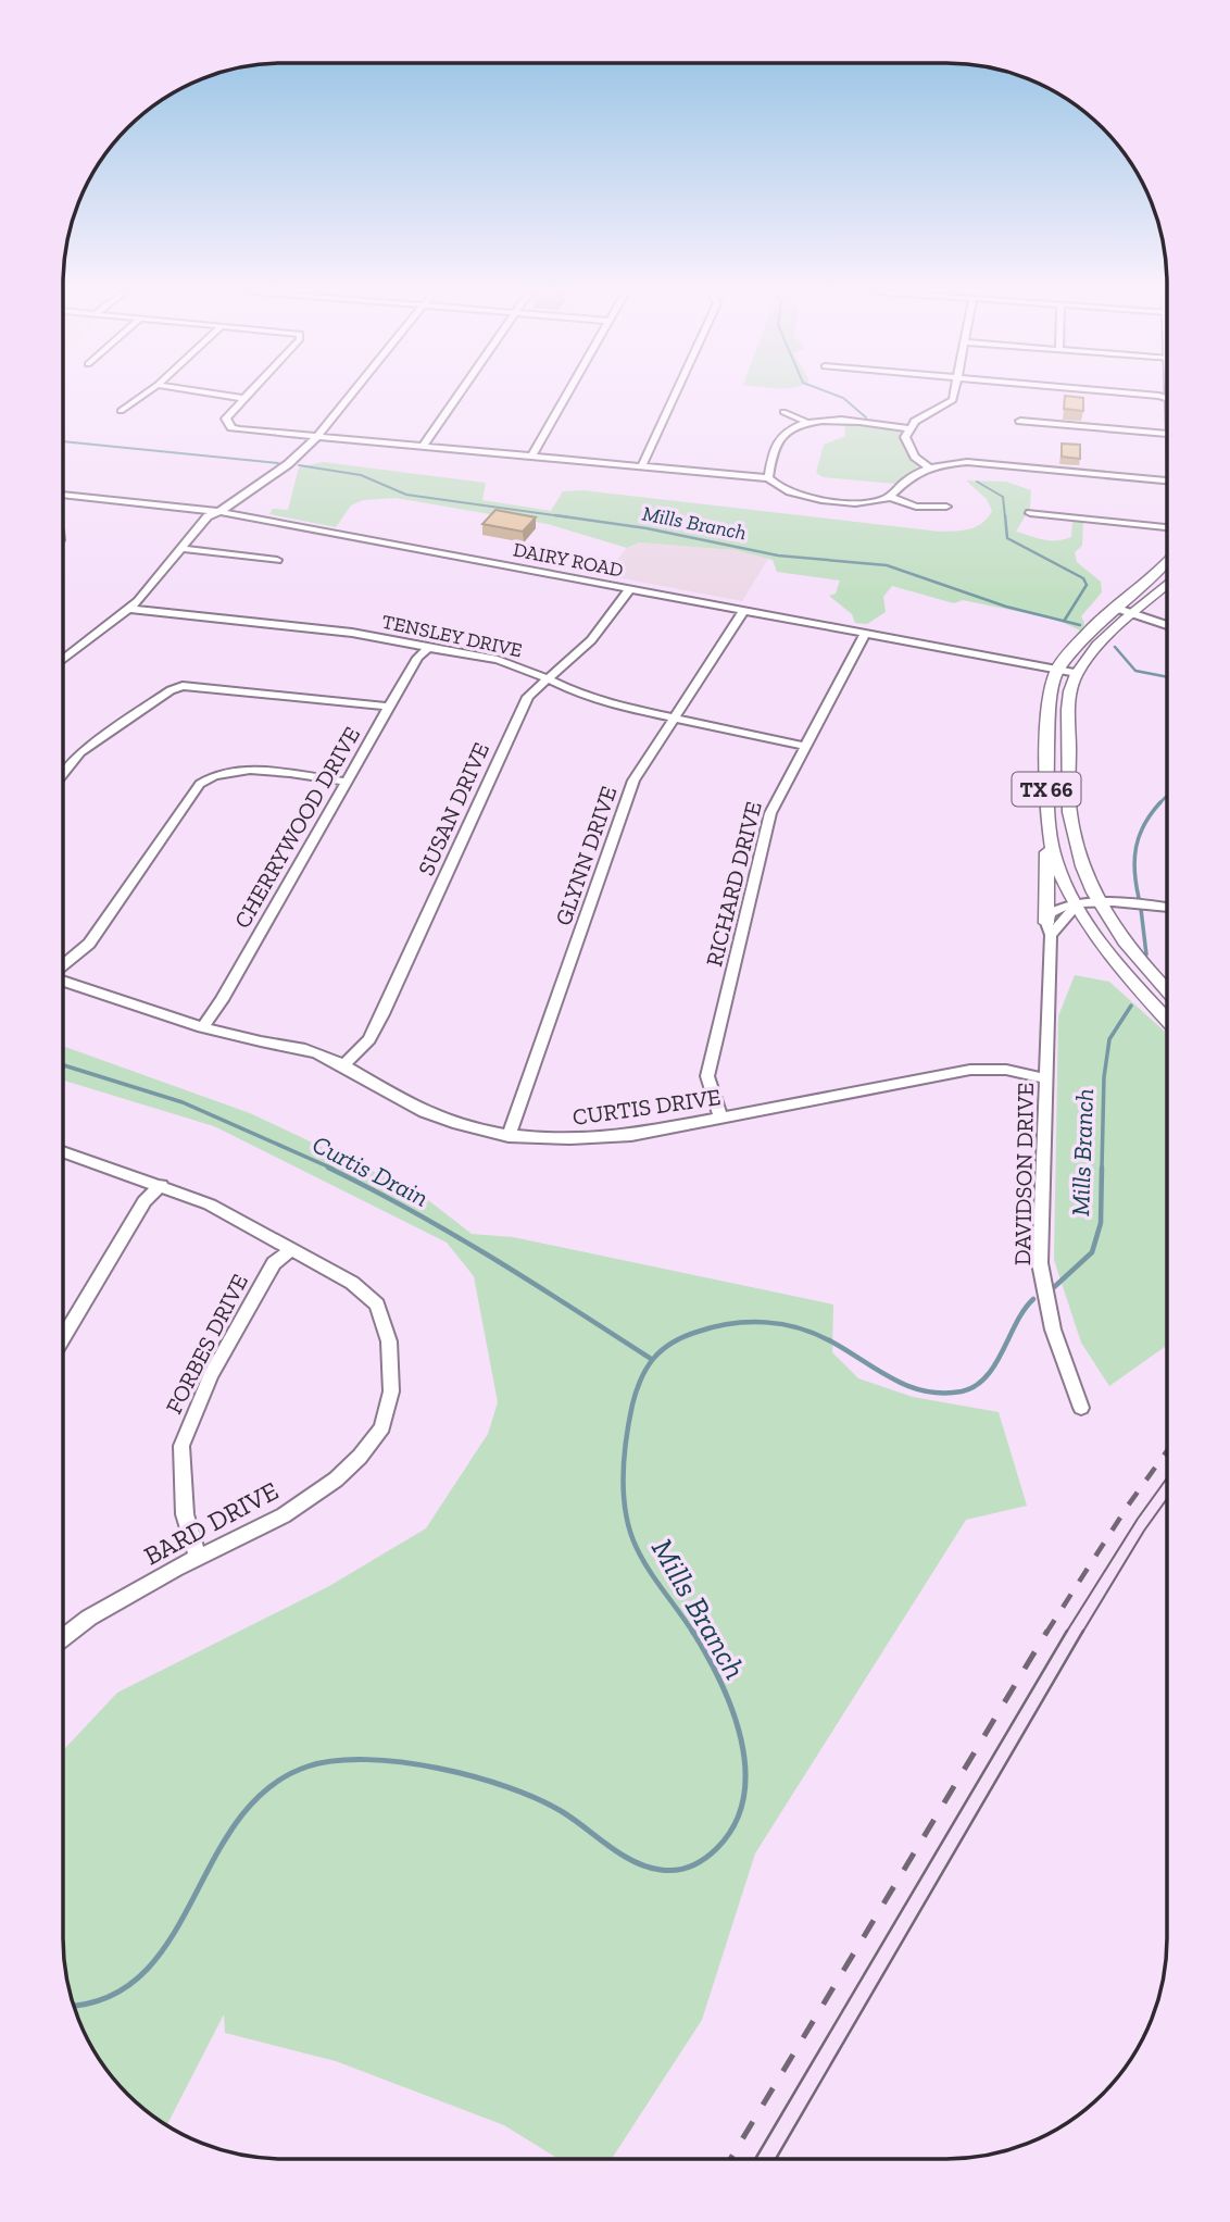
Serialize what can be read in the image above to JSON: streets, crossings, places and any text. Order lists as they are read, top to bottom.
{
  "streets": {
    "main road": ["TX 66"],
    "street": [
      "DAIRY ROAD",
      "TENSLEY DRIVE",
      "SUSAN DRIVE",
      "CHERRYWOOD DRIVE",
      "GLYNN DRIVE",
      "RICHARD DRIVE",
      "CURTIS DRIVE",
      "DAVIDSON DRIVE",
      "FORBES DRIVE",
      "BARD DRIVE"
    ]
  },
  "crossings": [
    ["DAIRY ROAD", "TX 66"],
    ["DAIRY ROAD", "SUSAN DRIVE"],
    ["DAIRY ROAD", "GLYNN DRIVE"],
    ["DAIRY ROAD", "RICHARD DRIVE"],
    ["TENSLEY DRIVE", "SUSAN DRIVE"],
    ["TENSLEY DRIVE", "CHERRYWOOD DRIVE"],
    ["TENSLEY DRIVE", "GLYNN DRIVE"],
    ["TENSLEY DRIVE", "RICHARD DRIVE"],
    ["SUSAN DRIVE", "CURTIS DRIVE"],
    ["CHERRYWOOD DRIVE", "CURTIS DRIVE"],
    ["GLYNN DRIVE", "CURTIS DRIVE"],
    ["RICHARD DRIVE", "CURTIS DRIVE"],
    ["CURTIS DRIVE", "DAVIDSON DRIVE"],
    ["FORBES DRIVE", "BARD DRIVE"]
  ],
  "water": ["Mills Branch", "Curtis Drain"]
}
